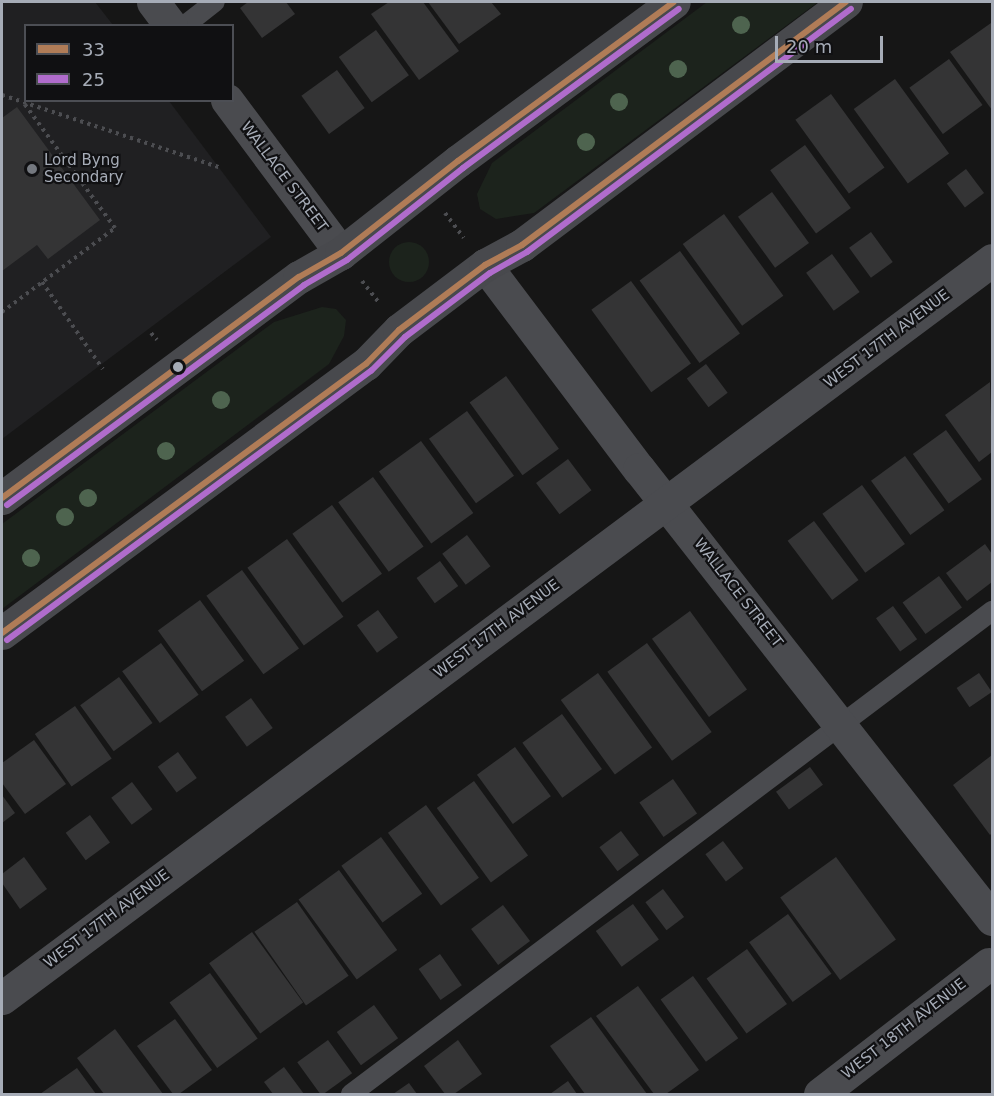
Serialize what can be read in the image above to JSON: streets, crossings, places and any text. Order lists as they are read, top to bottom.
{
  "streets": {
    "street": ["WALLACE STREET", "WEST 17TH AVENUE", "WEST 18TH AVENUE"]
  },
  "crossings": [
    ["WALLACE STREET", "WEST 17TH AVENUE"]
  ],
  "places": ["Lord Byng Secondary"],
  "lines": ["transit line 33", "transit line 25"],
  "legend": ["33", "25"],
  "scale_bar": "20 m"
}
